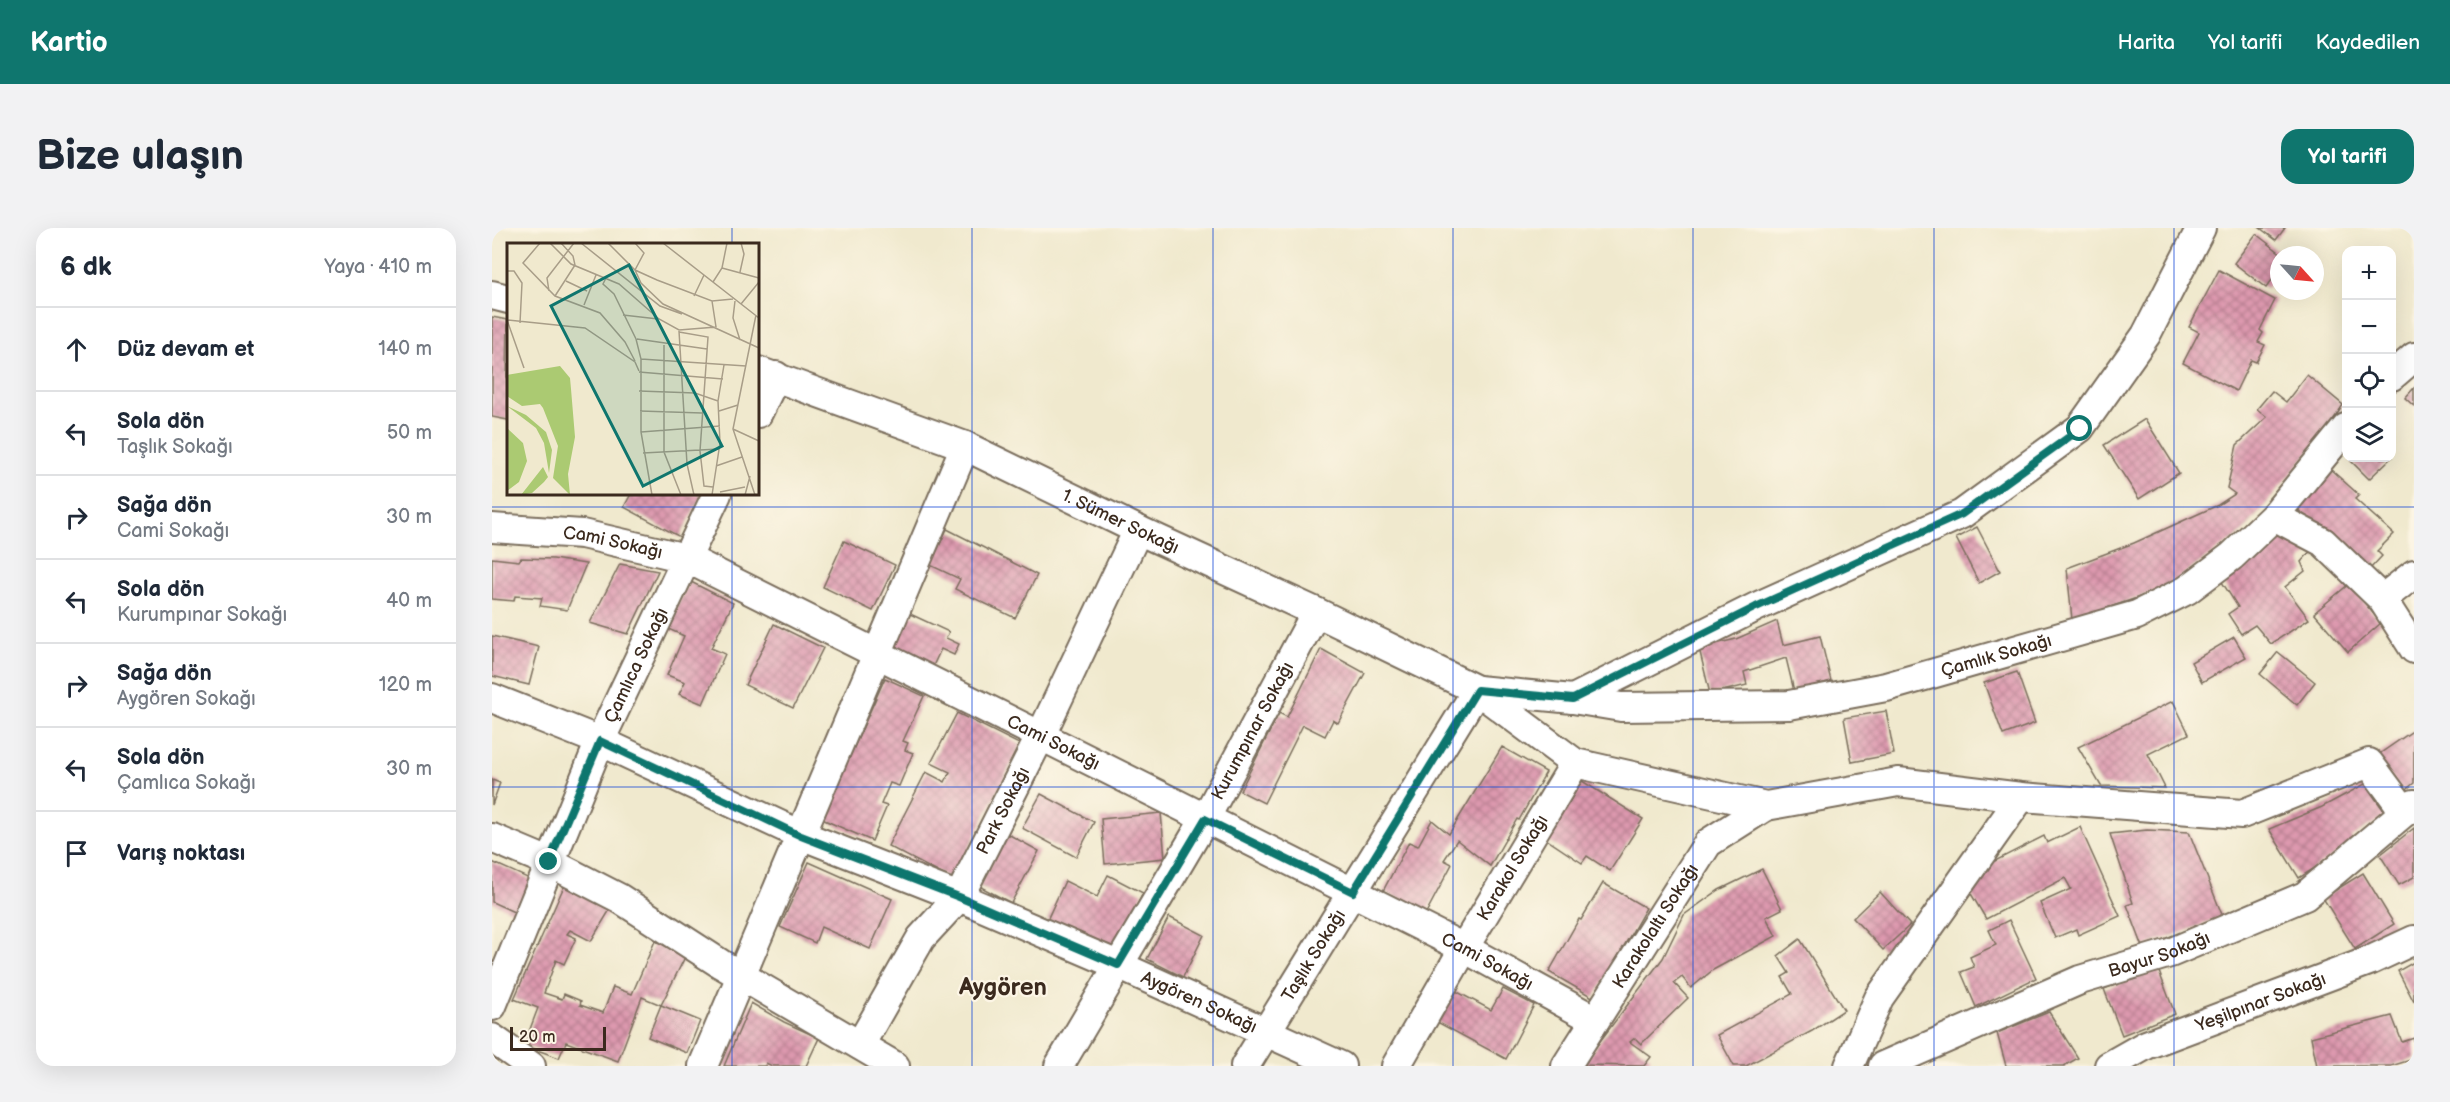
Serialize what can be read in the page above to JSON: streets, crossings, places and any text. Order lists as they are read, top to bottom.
{
  "streets": {
    "street": [
      "1. Sümer Sokağı",
      "Cami Sokağı",
      "Çamlık Sokağı",
      "Çamlıca Sokağı",
      "Kurumpınar Sokağı",
      "Park Sokağı",
      "Karakol Sokağı",
      "Karakolaltı Sokağı",
      "Bayur Sokağı",
      "Taşlık Sokağı",
      "Aygören Sokağı",
      "Yeşilpınar Sokağı"
    ]
  },
  "crossings": [
    ["1. Sümer Sokağı", "Çamlık Sokağı"],
    ["1. Sümer Sokağı", "Kurumpınar Sokağı"],
    ["1. Sümer Sokağı", "Park Sokağı"],
    ["1. Sümer Sokağı", "Taşlık Sokağı"],
    ["Cami Sokağı", "Çamlıca Sokağı"],
    ["Cami Sokağı", "Kurumpınar Sokağı"],
    ["Cami Sokağı", "Park Sokağı"],
    ["Cami Sokağı", "Karakol Sokağı"],
    ["Cami Sokağı", "Karakolaltı Sokağı"],
    ["Cami Sokağı", "Taşlık Sokağı"],
    ["Çamlık Sokağı", "Taşlık Sokağı"],
    ["Çamlıca Sokağı", "Aygören Sokağı"],
    ["Kurumpınar Sokağı", "Aygören Sokağı"],
    ["Park Sokağı", "Aygören Sokağı"],
    ["Taşlık Sokağı", "Aygören Sokağı"]
  ],
  "districts": ["Aygören"],
  "scale_bar": "20 m",
  "north": "bottom right",
  "page": {
    "header": "Kartio",
    "nav": ["Harita", "Yol tarifi", "Kaydedilen"],
    "buttons": "Yol tarifi",
    "title": "Bize ulaşın",
    "heading": ["6 dk", "Yaya · 410 m"],
    "map_buttons": ["+", "−"],
    "list": [
      ["Düz devam et", "140 m"],
      ["Sola dön", "Taşlık Sokağı", "50 m"],
      ["Sağa dön", "Cami Sokağı", "30 m"],
      ["Sola dön", "Kurumpınar Sokağı", "40 m"],
      ["Sağa dön", "Aygören Sokağı", "120 m"],
      ["Sola dön", "Çamlıca Sokağı", "30 m"],
      "Varış noktası"
    ],
    "scale": "20 m"
  }
}
